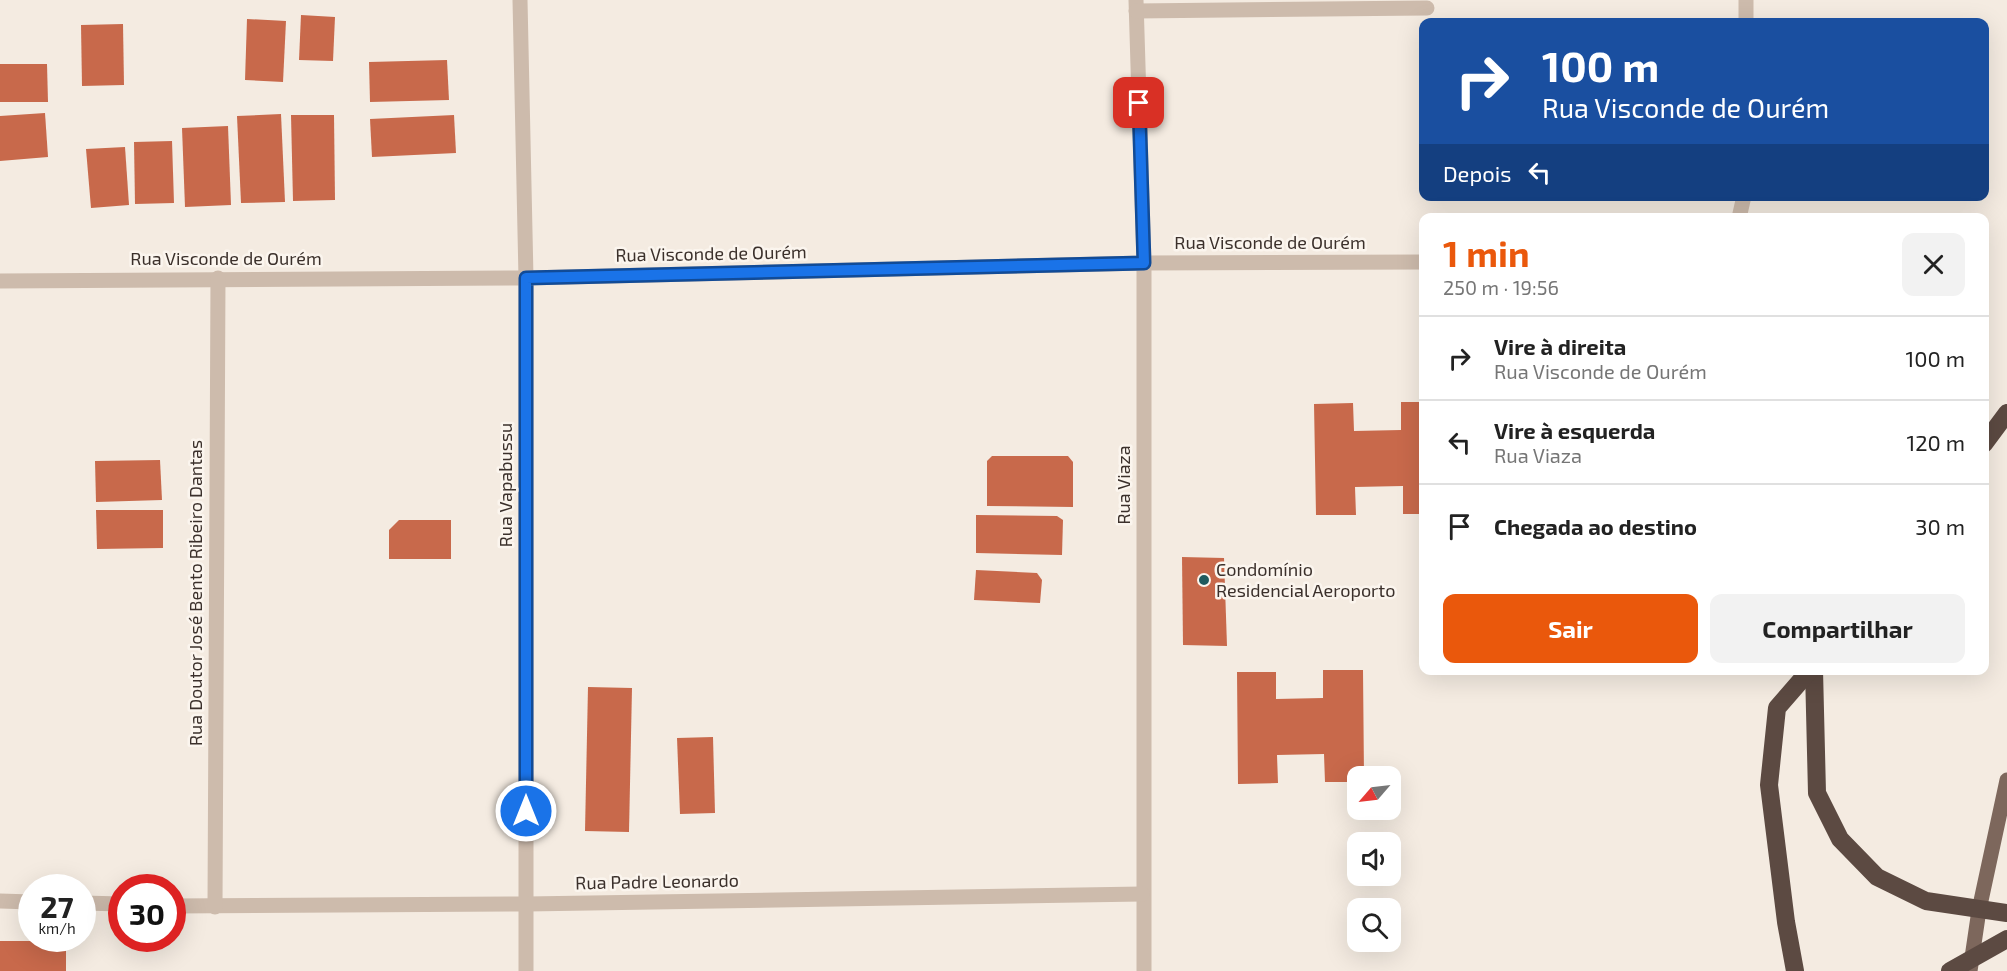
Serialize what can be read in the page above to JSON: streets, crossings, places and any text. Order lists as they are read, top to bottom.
{
  "streets": {
    "street": [
      "Rua Visconde de Ourém",
      "Rua Vapabussu",
      "Rua Viaza",
      "Rua Doutor José Bento Ribeiro Dantas",
      "Rua Padre Leonardo"
    ]
  },
  "crossings": [
    ["Rua Visconde de Ourém", "Rua Vapabussu"],
    ["Rua Visconde de Ourém", "Rua Viaza"],
    ["Rua Visconde de Ourém", "Rua Doutor José Bento Ribeiro Dantas"],
    ["Rua Vapabussu", "Rua Padre Leonardo"],
    ["Rua Viaza", "Rua Padre Leonardo"],
    ["Rua Doutor José Bento Ribeiro Dantas", "Rua Padre Leonardo"]
  ],
  "places": ["Condomínio Residencial Aeroporto"],
  "north": "bottom left",
  "page": {
    "turn": ["100 m", "Rua Visconde de Ourém"],
    "then": "Depois",
    "heading": ["1 min", "250 m · 19:56"],
    "list": [
      {
        "name": "Vire à direita",
        "note": "Rua Visconde de Ourém",
        "value": "100 m"
      },
      {
        "name": "Vire à esquerda",
        "note": "Rua Viaza",
        "value": "120 m"
      },
      {
        "name": "Chegada ao destino",
        "value": "30 m"
      }
    ],
    "buttons": ["Sair", "Compartilhar"],
    "speed": "27 km/h",
    "limit": "30"
  }
}
